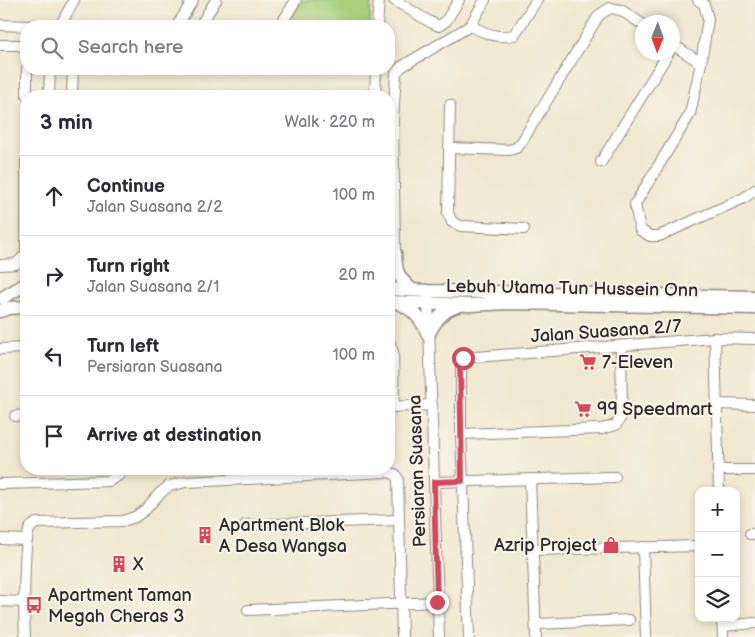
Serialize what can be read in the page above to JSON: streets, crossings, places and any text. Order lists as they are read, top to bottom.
{
  "streets": {
    "main road": ["Lebuh Utama Tun Hussein Onn"],
    "street": ["Jalan Suasana 2/7", "Persiaran Suasana"]
  },
  "crossings": [
    ["Lebuh Utama Tun Hussein Onn", "Persiaran Suasana"]
  ],
  "places": {
    "supermarket": ["7-Eleven", "99 Speedmart"],
    "building": ["Apartment Blok A Desa Wangsa", "X"],
    "shop": ["Azrip Project"],
    "bus stop": ["Apartment Taman Megah Cheras 3"]
  },
  "north": "bottom",
  "page": {
    "search": "Search here",
    "heading": ["3 min", "Walk · 220 m"],
    "list": [
      ["Continue", "Jalan Suasana 2/2", "100 m"],
      ["Turn right", "Jalan Suasana 2/1", "20 m"],
      ["Turn left", "Persiaran Suasana", "100 m"],
      "Arrive at destination"
    ],
    "map_buttons": ["+", "−"]
  }
}
